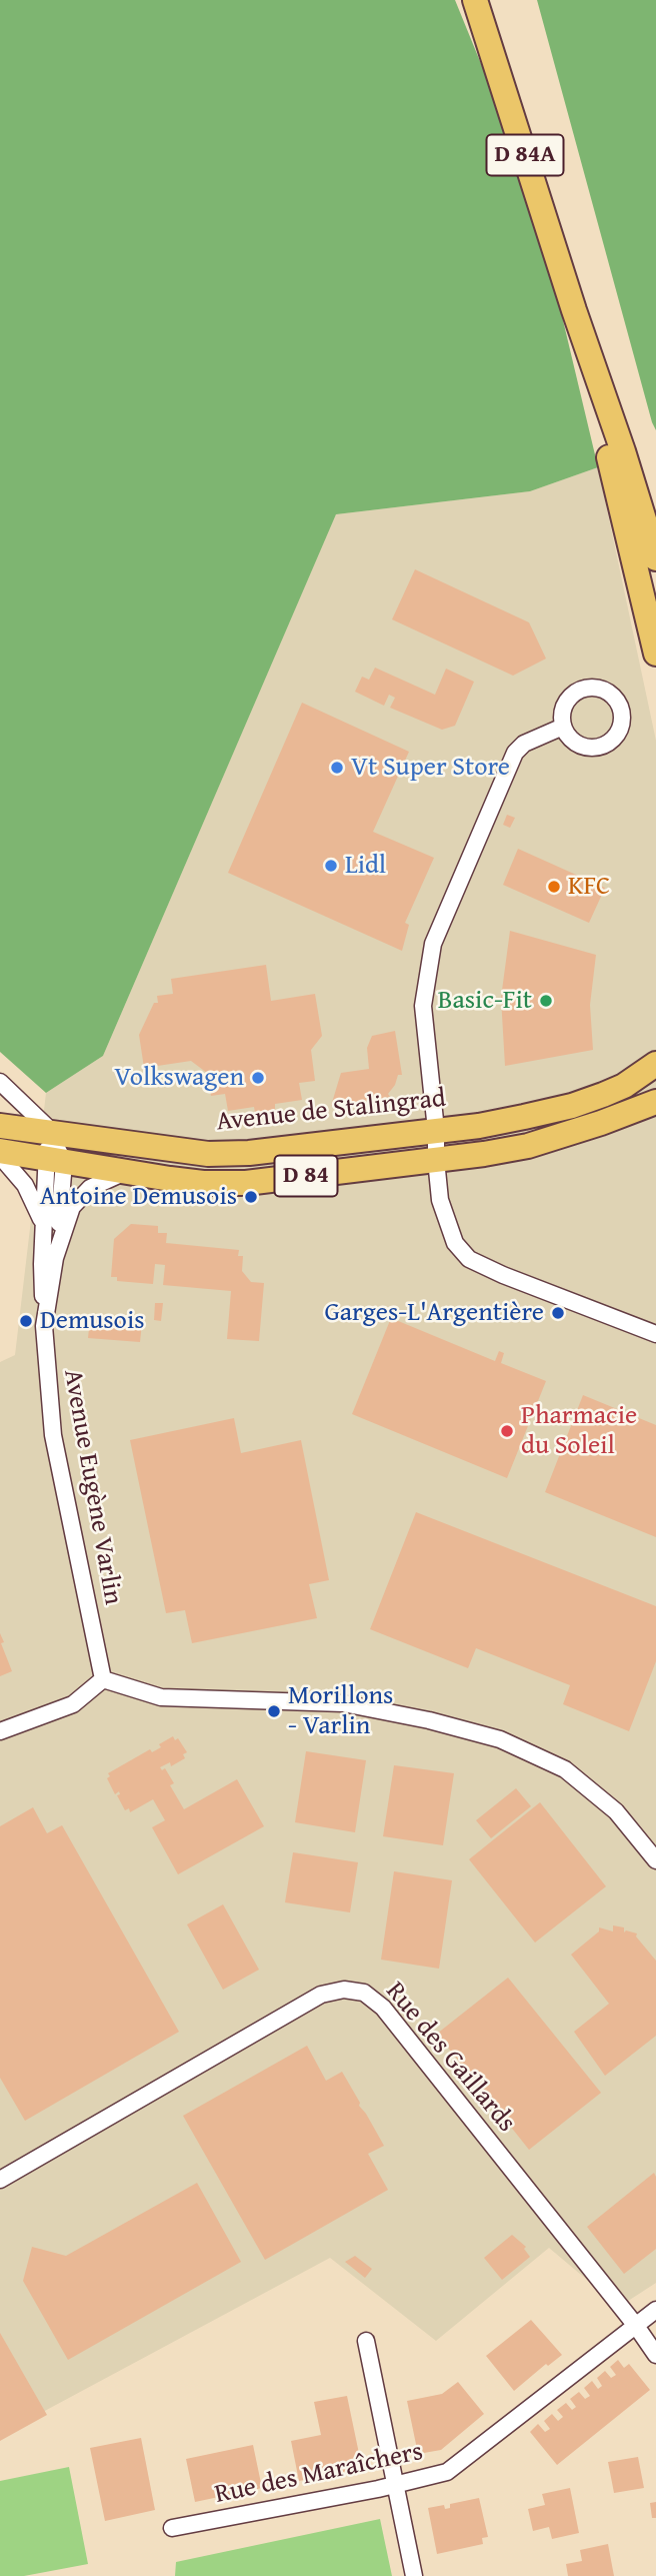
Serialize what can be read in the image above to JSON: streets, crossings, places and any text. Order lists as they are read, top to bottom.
{
  "streets": {
    "main road": ["D 84A", "Avenue de Stalingrad", "D 84"],
    "street": ["Avenue Eugène Varlin", "Rue des Gaillards", "Rue des Maraîchers"]
  },
  "crossings": [
    ["D 84", "Avenue Eugène Varlin"],
    ["Rue des Gaillards", "Rue des Maraîchers"]
  ],
  "places": [
    "Vt Super Store",
    "Lidl",
    "KFC",
    "Basic-Fit",
    "Volkswagen",
    "Antoine Demusois",
    "Garges-L'Argentière",
    "Demusois",
    "Pharmacie du Soleil",
    "Morillons - Varlin"
  ]
}
